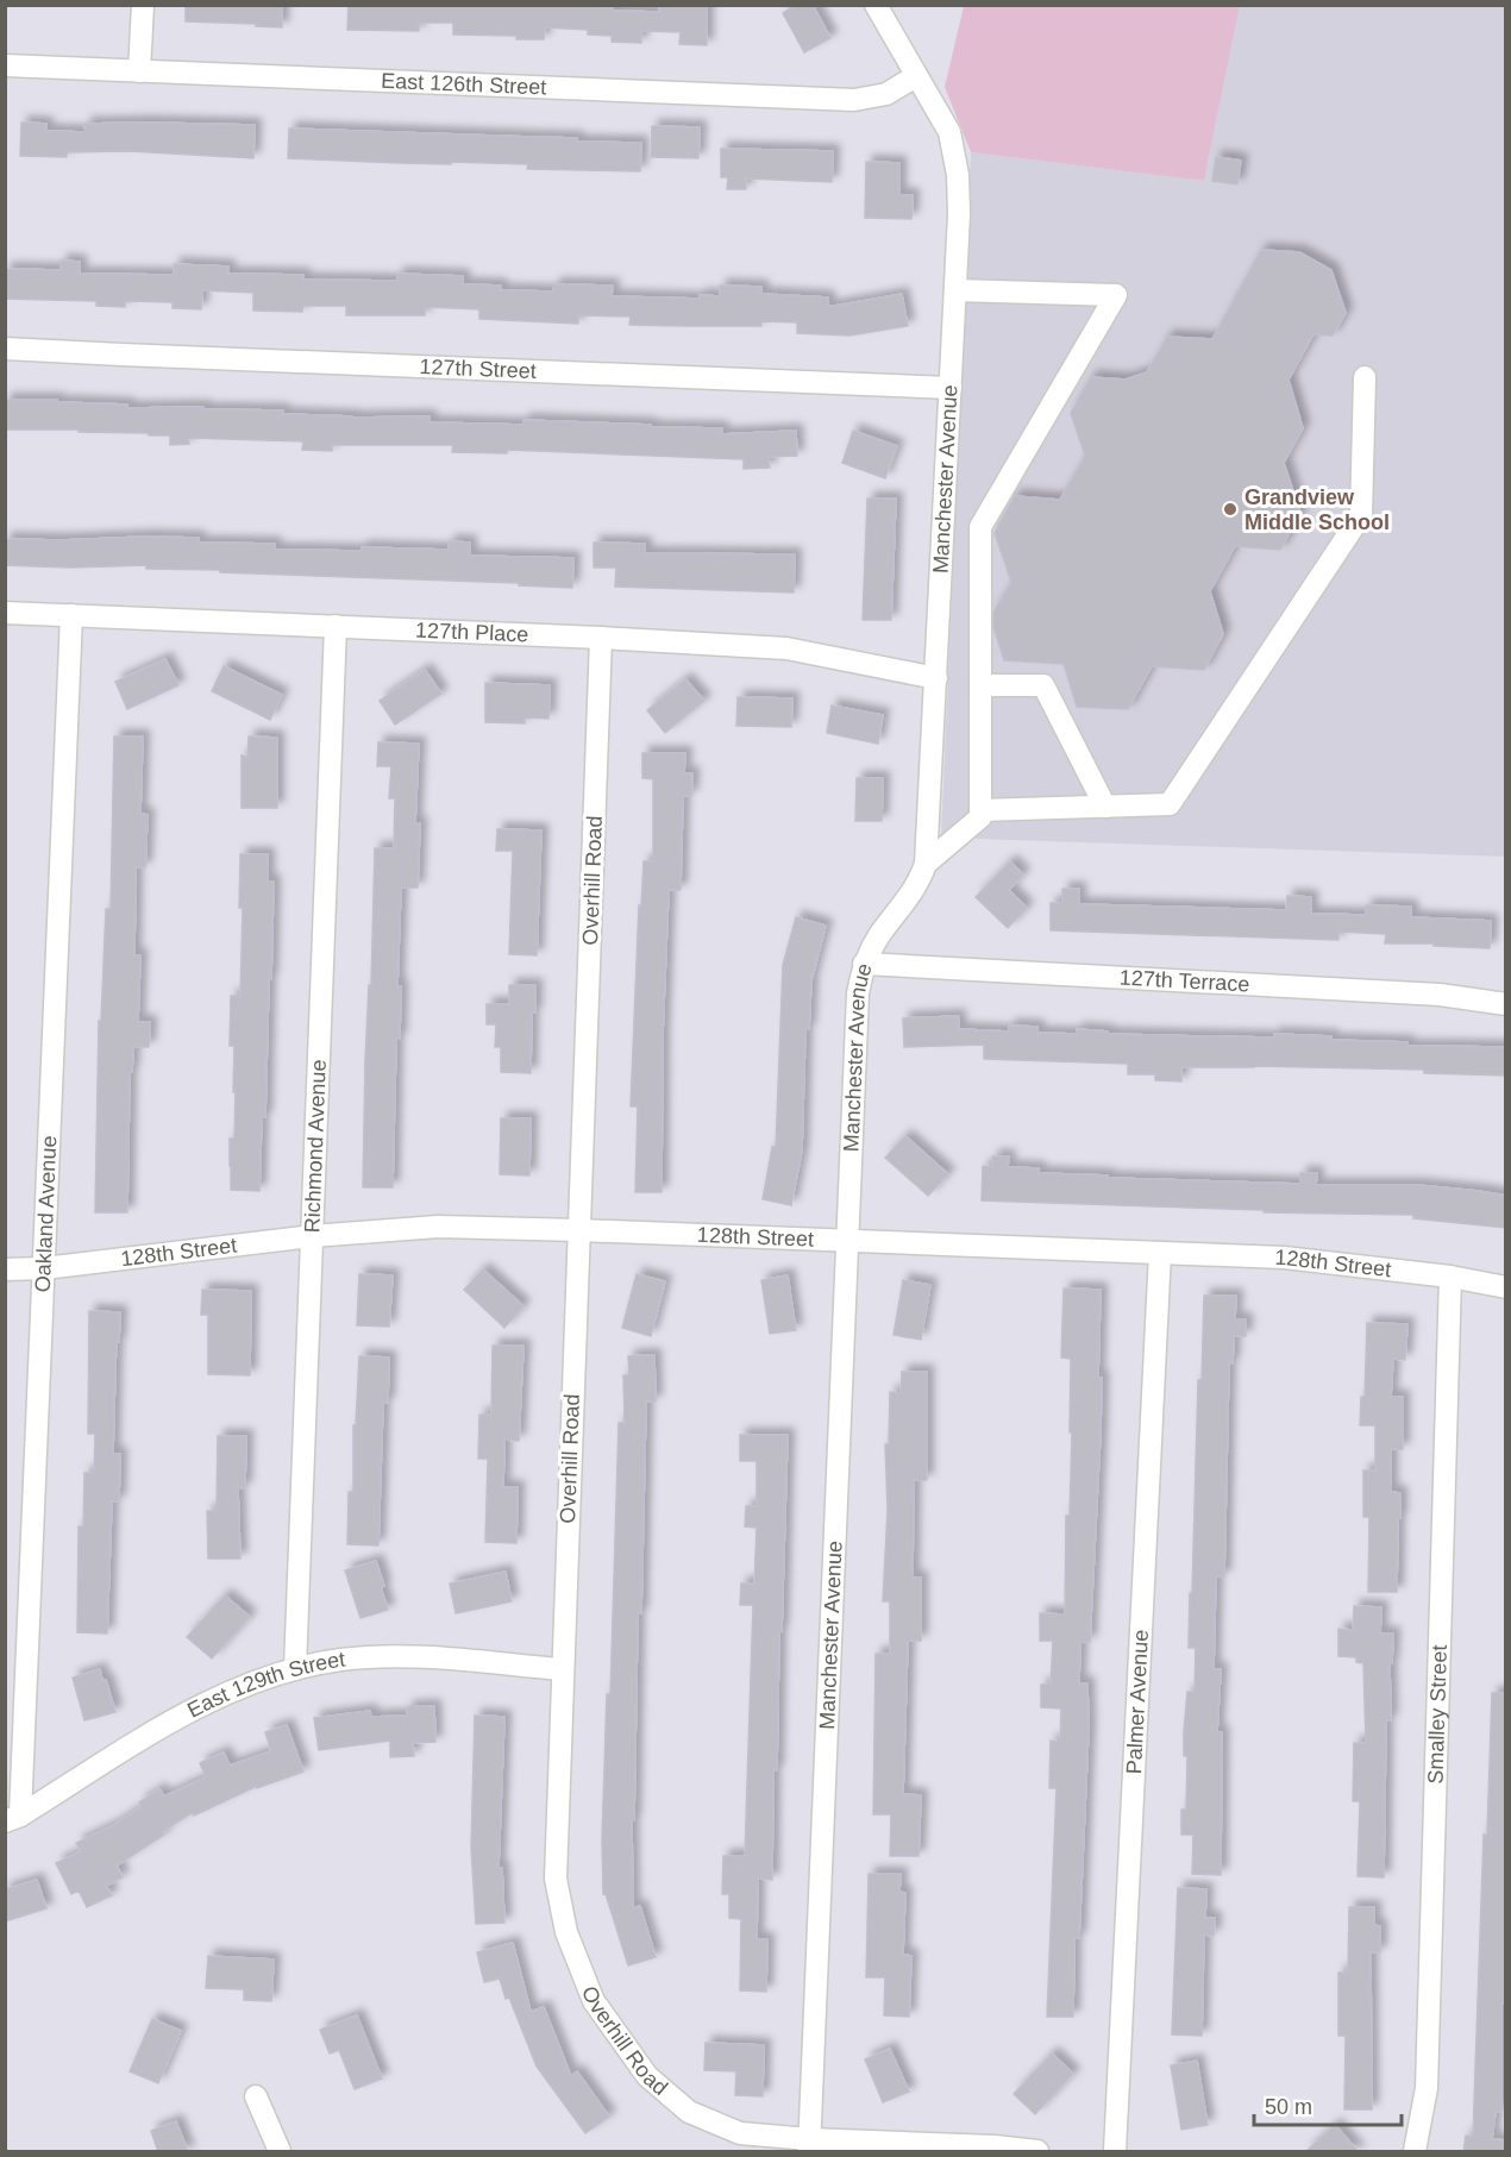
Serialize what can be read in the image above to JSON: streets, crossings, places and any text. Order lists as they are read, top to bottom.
{
  "streets": {
    "street": [
      "East 126th Street",
      "127th Street",
      "Manchester Avenue",
      "127th Place",
      "Overhill Road",
      "127th Terrace",
      "Richmond Avenue",
      "Oakland Avenue",
      "128th Street",
      "East 129th Street",
      "Palmer Avenue",
      "Smalley Street"
    ]
  },
  "crossings": [
    ["East 126th Street", "Manchester Avenue"],
    ["127th Street", "Manchester Avenue"],
    ["Manchester Avenue", "127th Place"],
    ["Manchester Avenue", "Overhill Road"],
    ["Manchester Avenue", "127th Terrace"],
    ["Manchester Avenue", "128th Street"],
    ["127th Place", "Overhill Road"],
    ["127th Place", "Richmond Avenue"],
    ["127th Place", "Oakland Avenue"],
    ["Overhill Road", "128th Street"],
    ["Overhill Road", "East 129th Street"],
    ["Richmond Avenue", "128th Street"],
    ["Richmond Avenue", "East 129th Street"],
    ["Oakland Avenue", "128th Street"],
    ["Oakland Avenue", "East 129th Street"],
    ["128th Street", "Palmer Avenue"],
    ["128th Street", "Smalley Street"]
  ],
  "places": ["Grandview Middle School"],
  "scale_bar": "50 m"
}
